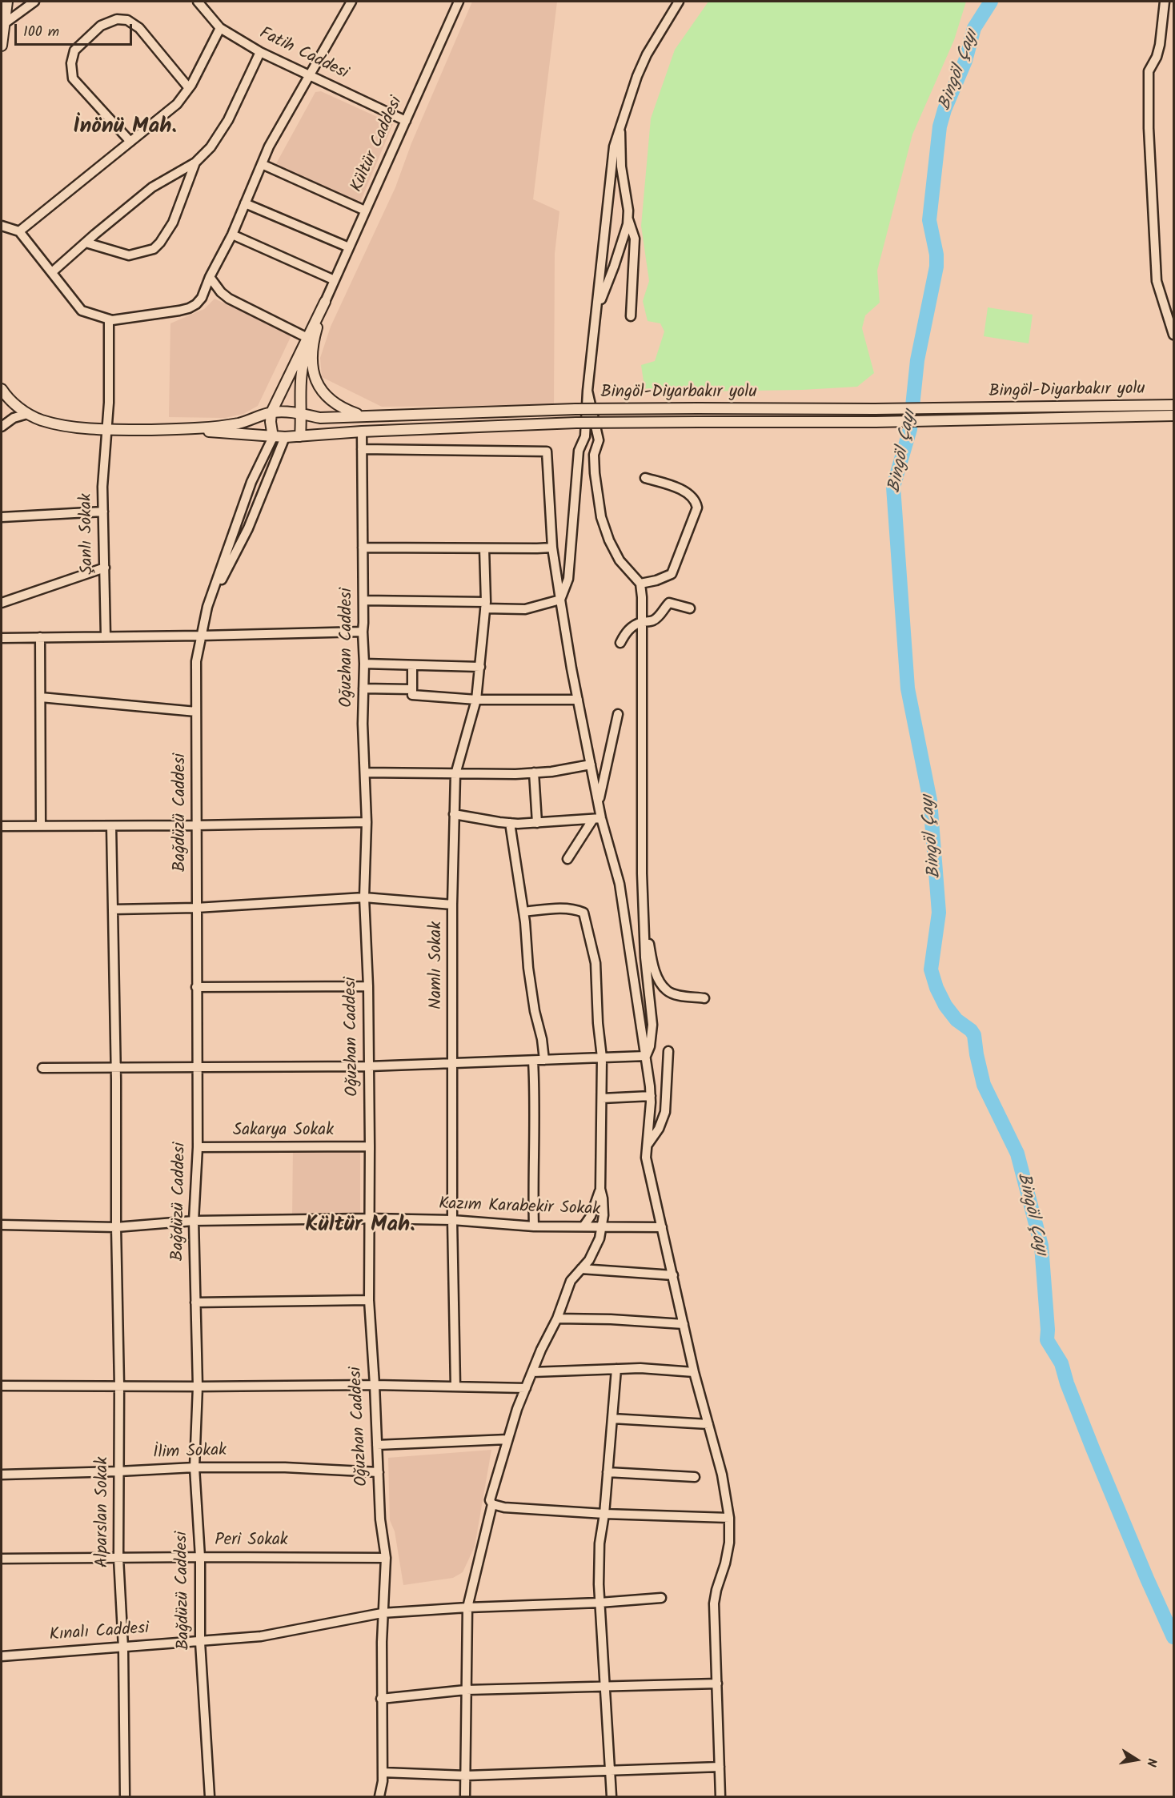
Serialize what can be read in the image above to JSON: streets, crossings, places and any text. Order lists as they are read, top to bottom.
{
  "streets": {
    "main road": ["Bingöl-Diyarbakır yolu"],
    "street": [
      "Fatih Caddesi",
      "Kültür Caddesi",
      "Şanlı Sokak",
      "Oğuzhan Caddesi",
      "Bağdüzü Caddesi",
      "Namlı Sokak",
      "Sakarya Sokak",
      "Kazım Karabekir Sokak",
      "İlim Sokak",
      "Alparslan Sokak",
      "Peri Sokak",
      "Kınalı Caddesi"
    ]
  },
  "crossings": [
    ["Fatih Caddesi", "Kültür Caddesi"],
    ["Bingöl-Diyarbakır yolu", "Şanlı Sokak"],
    ["Bingöl-Diyarbakır yolu", "Oğuzhan Caddesi"],
    ["Oğuzhan Caddesi", "Sakarya Sokak"],
    ["Oğuzhan Caddesi", "Kazım Karabekir Sokak"],
    ["Oğuzhan Caddesi", "İlim Sokak"],
    ["Oğuzhan Caddesi", "Peri Sokak"],
    ["Oğuzhan Caddesi", "Kınalı Caddesi"],
    ["Bağdüzü Caddesi", "Sakarya Sokak"],
    ["Bağdüzü Caddesi", "Kazım Karabekir Sokak"],
    ["Bağdüzü Caddesi", "İlim Sokak"],
    ["Bağdüzü Caddesi", "Peri Sokak"],
    ["Bağdüzü Caddesi", "Kınalı Caddesi"],
    ["Namlı Sokak", "Kazım Karabekir Sokak"],
    ["Kazım Karabekir Sokak", "Alparslan Sokak"],
    ["İlim Sokak", "Alparslan Sokak"],
    ["Alparslan Sokak", "Peri Sokak"],
    ["Alparslan Sokak", "Kınalı Caddesi"]
  ],
  "districts": ["İnönü Mah.", "Kültür Mah."],
  "water": ["Bingöl Çayı"],
  "scale_bar": "100 m",
  "north": "right"
}
